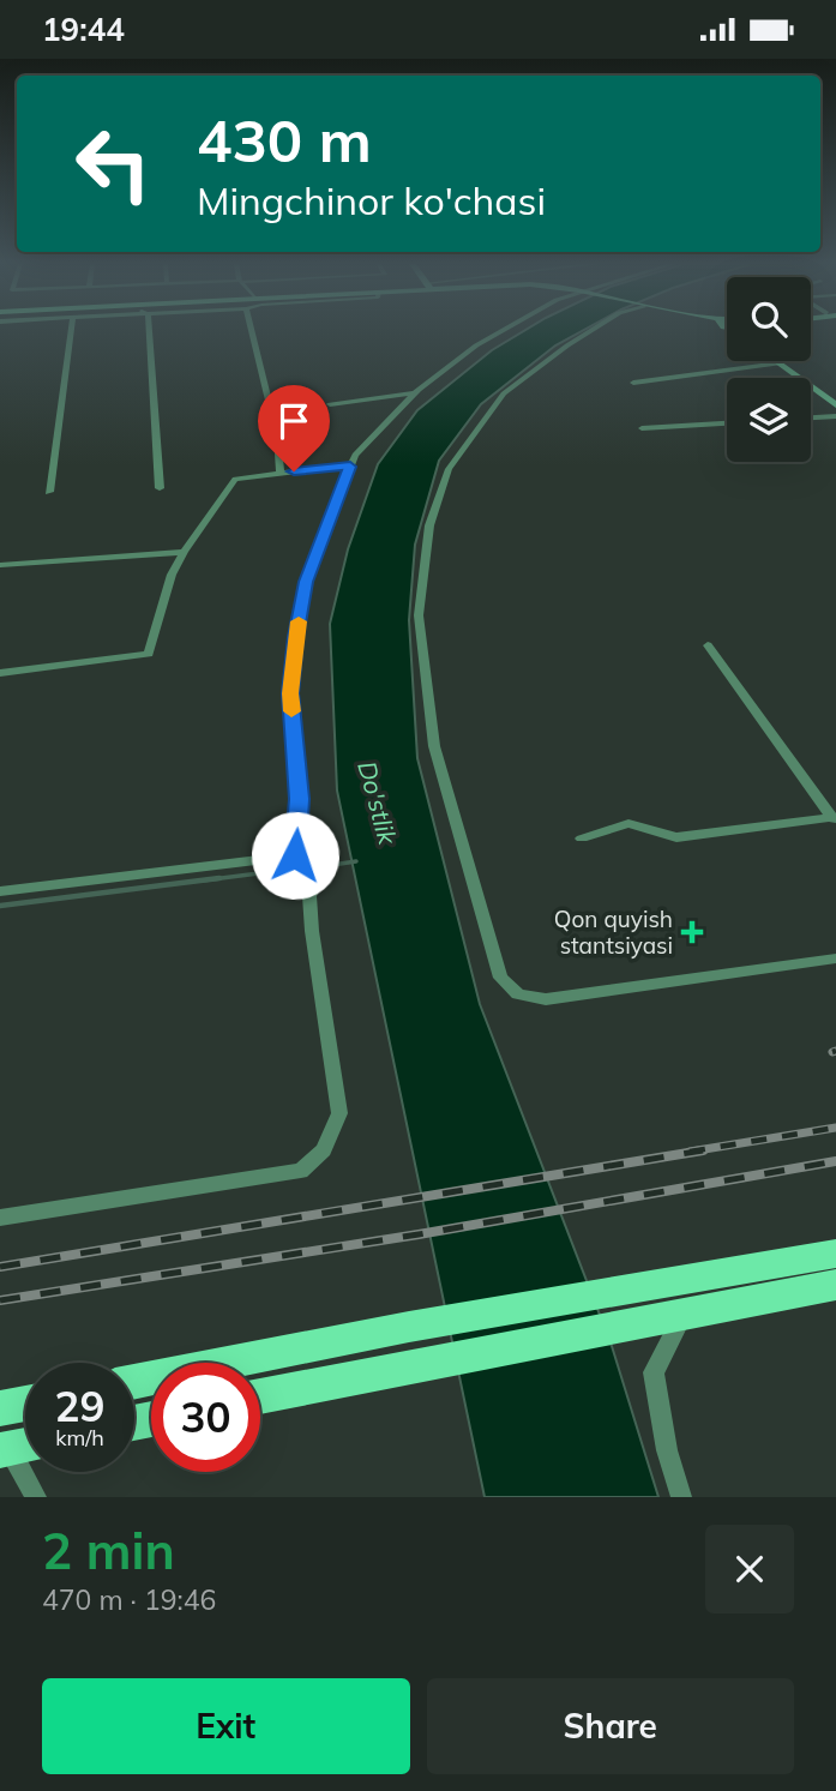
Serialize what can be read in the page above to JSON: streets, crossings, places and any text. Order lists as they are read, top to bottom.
{
  "water": ["Do'stlik"],
  "places": {
    "health": ["Qon quyish stantsiyasi"]
  },
  "page": {
    "status": "19:44",
    "turn": ["430 m", "Mingchinor ko'chasi"],
    "speed": "29 km/h",
    "limit": "30",
    "heading": ["2 min", "470 m · 19:46"],
    "buttons": ["Exit", "Share"]
  }
}
